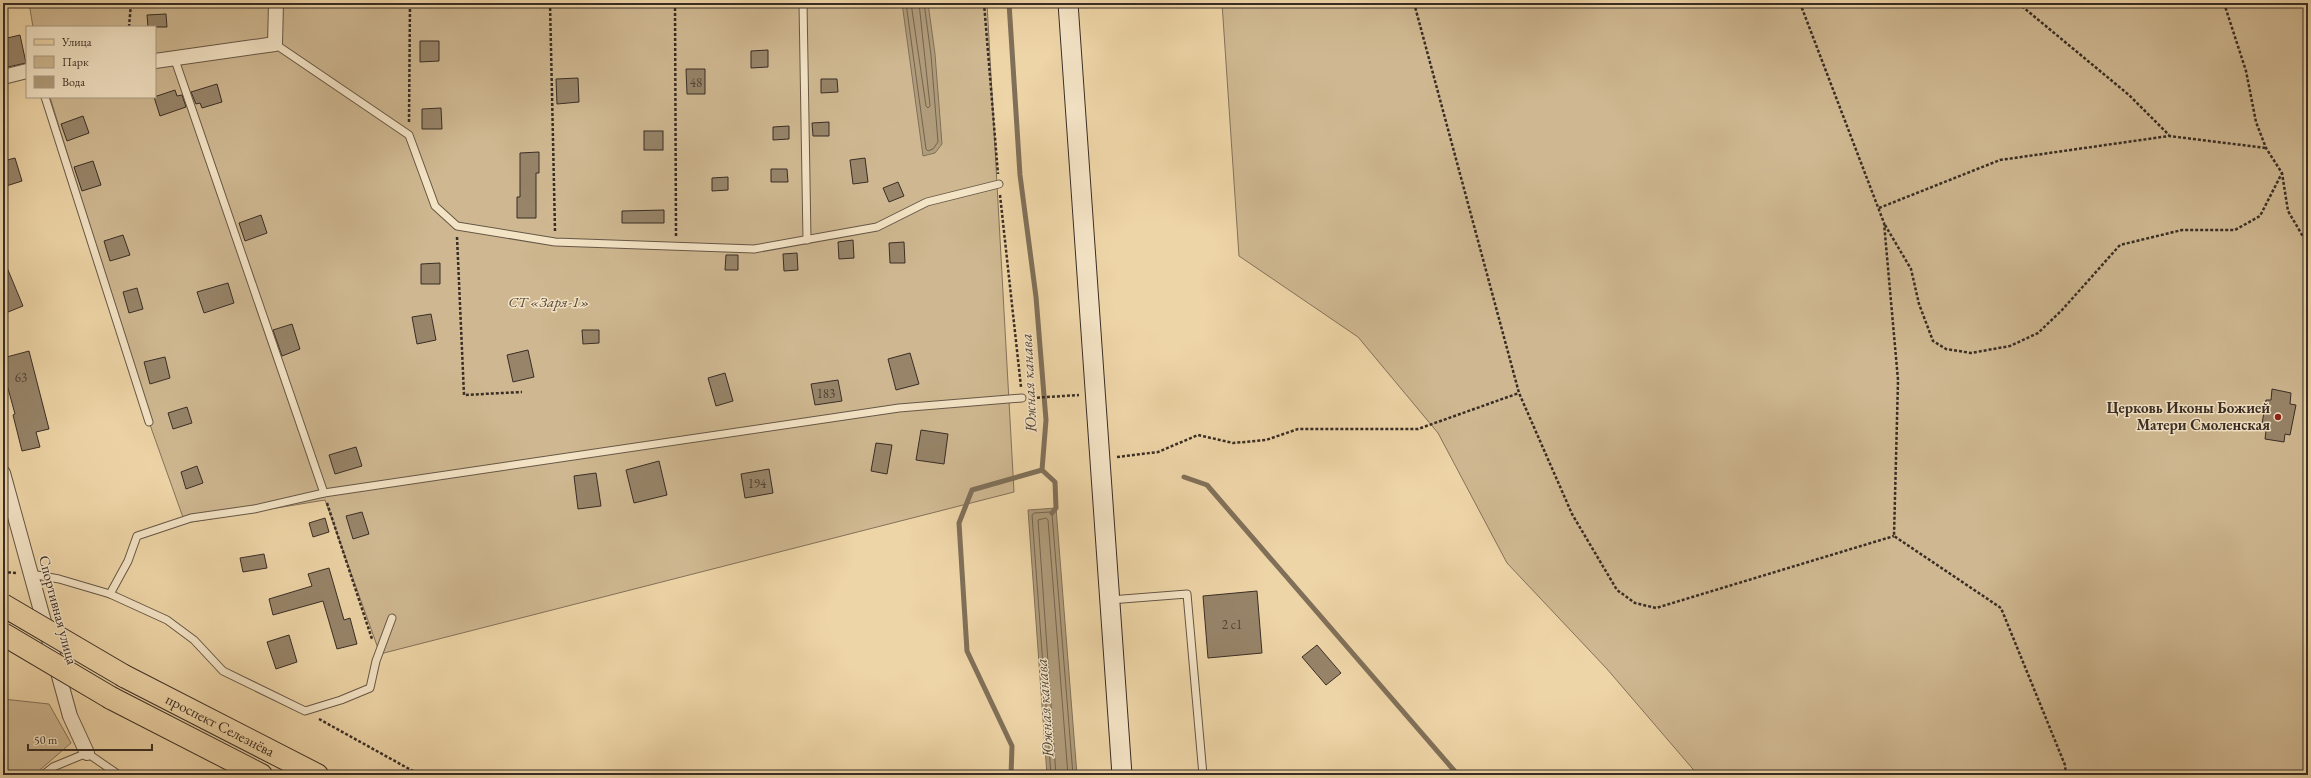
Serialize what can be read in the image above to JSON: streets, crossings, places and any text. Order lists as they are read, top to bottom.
{
  "streets": {
    "main road": ["проспект Селезнёва"],
    "street": ["Спортивная улица"]
  },
  "water": ["Южная канава"],
  "parks": ["СТ «Заря-1»"],
  "places": ["Церковь Иконы Божией Матери Смоленская"],
  "house_numbers": [
    "48",
    "63",
    "183",
    "194",
    "2 с1"
  ],
  "legend": ["Улица", "Парк", "Вода"],
  "scale_bar": "50 m"
}
